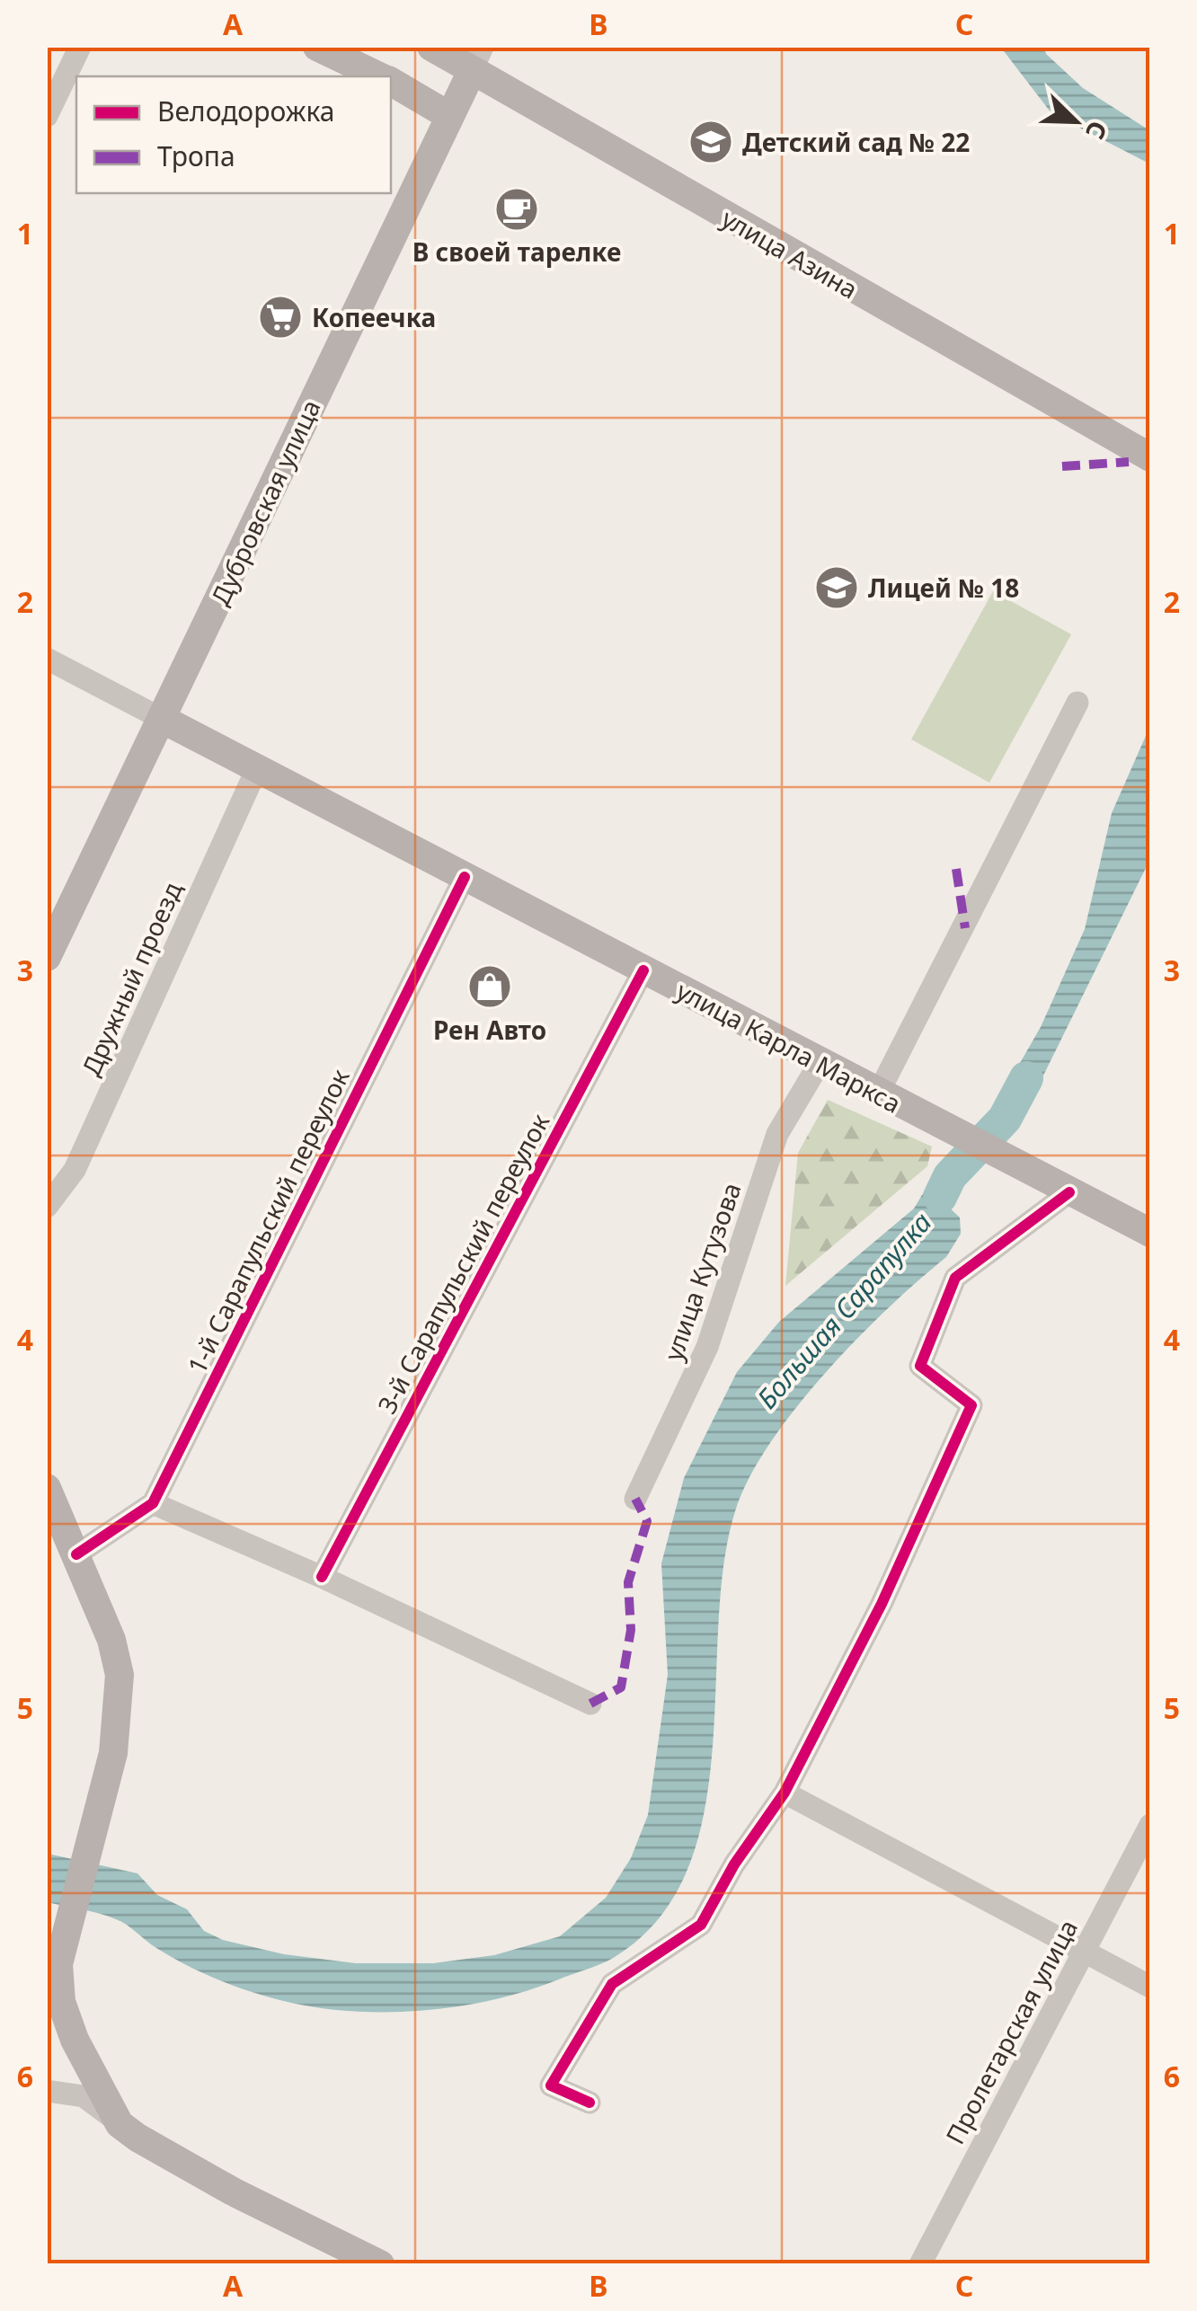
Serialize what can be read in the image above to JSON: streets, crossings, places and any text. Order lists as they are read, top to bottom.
{
  "streets": {
    "main road": ["улица Азина", "Дубровская улица", "улица Карла Маркса"],
    "street": [
      "Дружный проезд",
      "1-й Сарапульский переулок",
      "3-й Сарапульский переулок",
      "улица Кутузова",
      "Пролетарская улица"
    ]
  },
  "crossings": [
    ["улица Азина", "Дубровская улица"],
    ["Дубровская улица", "улица Карла Маркса"],
    ["Дружный проезд", "улица Карла Маркса"],
    ["улица Карла Маркса", "1-й Сарапульский переулок"],
    ["улица Карла Маркса", "3-й Сарапульский переулок"],
    ["улица Карла Маркса", "улица Кутузова"]
  ],
  "water": ["Большая Сарапулка"],
  "places": {
    "school or university": ["Детский сад № 22", "Лицей № 18"],
    "cafe": ["В своей тарелке"],
    "supermarket": ["Копеечка"],
    "shop": ["Рен Авто"]
  },
  "legend": ["Велодорожка", "Тропа"],
  "north": "bottom right",
  "grid": {
    "columns": ["A", "B", "C"],
    "rows": [
      "1",
      "2",
      "3",
      "4",
      "5",
      "6"
    ]
  }
}
